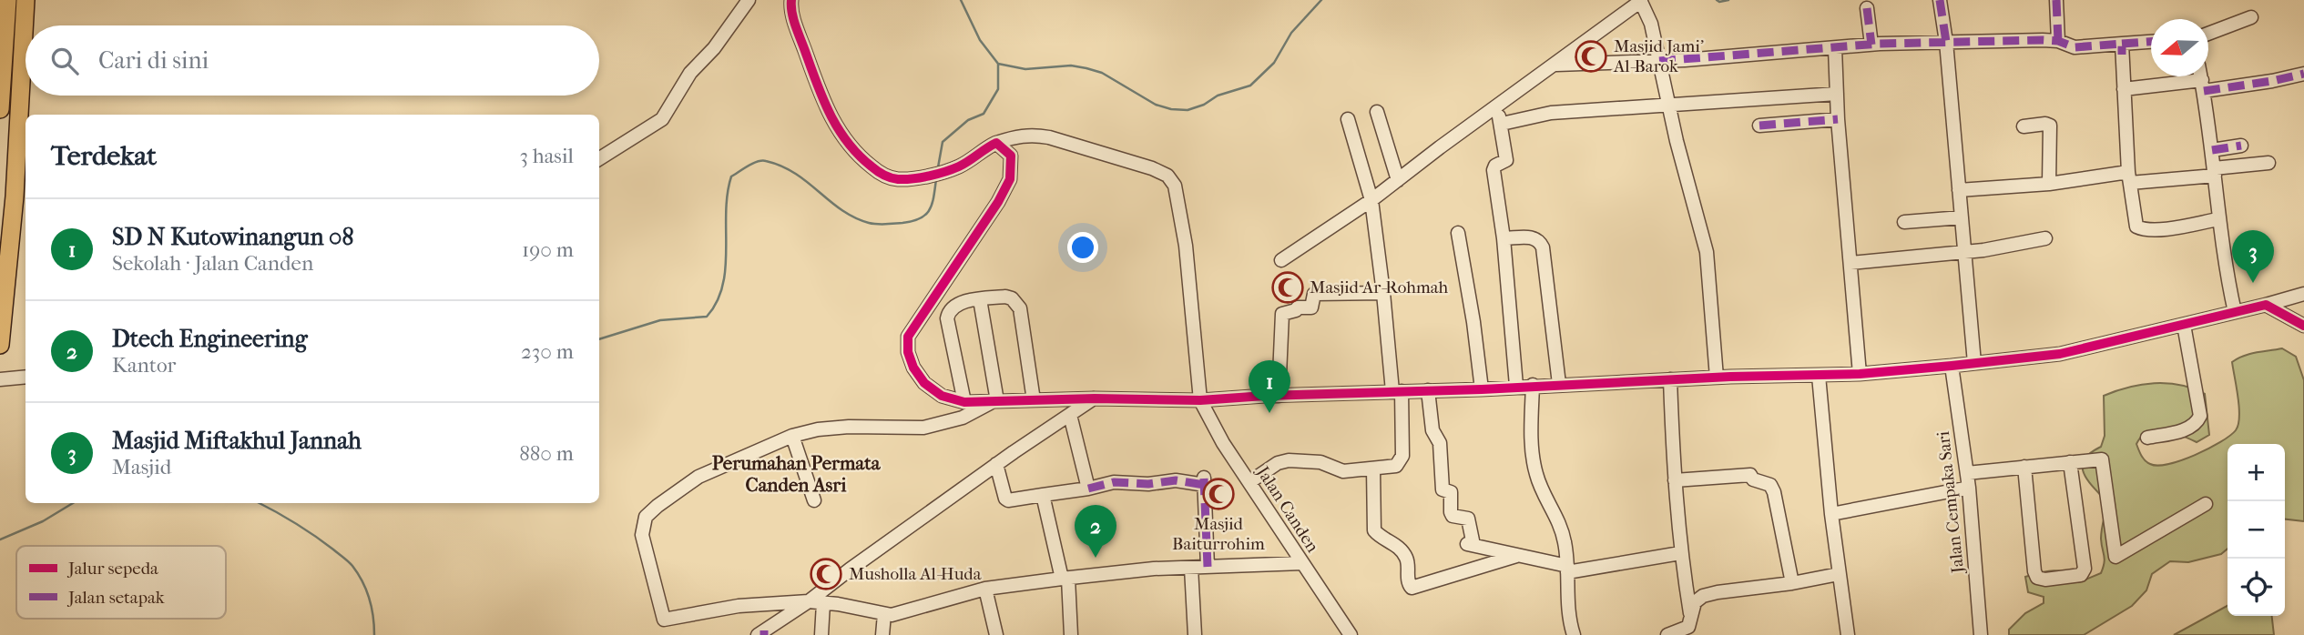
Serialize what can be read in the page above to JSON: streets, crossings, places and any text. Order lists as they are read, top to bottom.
{
  "streets": {
    "street": ["Jalan Cempaka Sari", "Jalan Canden"]
  },
  "districts": ["Perumahan Permata Canden Asri"],
  "places": {
    "mosque": [
      "Masjid Jami' Al-Barok",
      "Masjid Ar-Rohmah",
      "Masjid Baiturrohim",
      "Musholla Al-Huda"
    ]
  },
  "legend": ["Jalur sepeda", "Jalan setapak"],
  "north": "left",
  "page": {
    "search": "Cari di sini",
    "heading": ["Terdekat", "3 hasil"],
    "list": [
      {
        "mark": "1",
        "name": "SD N Kutowinangun 08",
        "note": "Sekolah · Jalan Canden",
        "value": "190 m"
      },
      {
        "mark": "2",
        "name": "Dtech Engineering",
        "note": "Kantor",
        "value": "230 m"
      },
      {
        "mark": "3",
        "name": "Masjid Miftakhul Jannah",
        "note": "Masjid",
        "value": "880 m"
      }
    ],
    "pins": ["3", "1", "2"],
    "map_buttons": ["+", "−"]
  }
}
